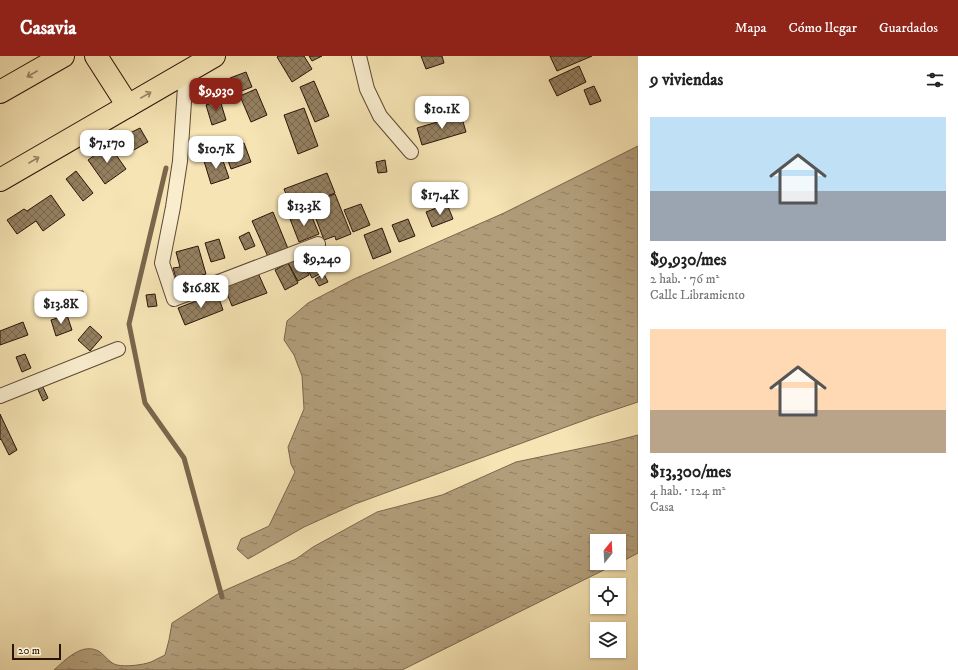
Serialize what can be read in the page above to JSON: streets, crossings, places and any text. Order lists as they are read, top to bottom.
{
  "scale_bar": "20 m",
  "north": "top",
  "page": {
    "header": "Casavia",
    "nav": ["Mapa", "Cómo llegar", "Guardados"],
    "heading": "9 viviendas",
    "price": [
      "$9,930",
      "$10.1K",
      "$7,170",
      "$10.7K",
      "$17.4K",
      "$13.3K",
      "$9,240",
      "$16.8K",
      "$13.8K"
    ],
    "list": [
      {
        "name": "$9,930/mes",
        "note": "2 hab. · 76 m² · Calle Libramiento"
      },
      {
        "name": "$13,300/mes",
        "note": "4 hab. · 124 m² · Casa"
      }
    ],
    "scale": "20 m"
  }
}
